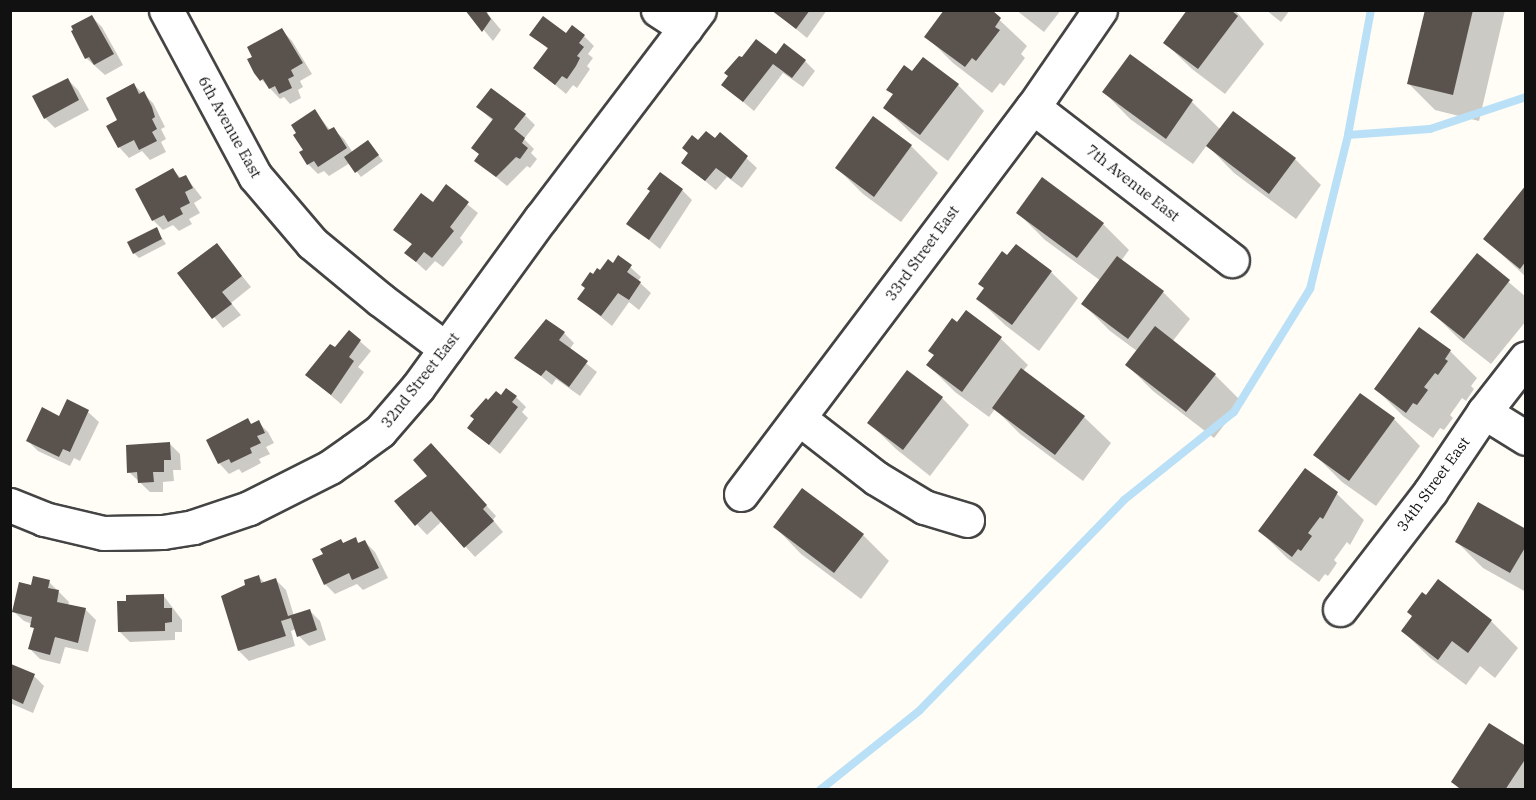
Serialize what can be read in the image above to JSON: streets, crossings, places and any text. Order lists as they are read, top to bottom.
{
  "streets": {
    "street": [
      "6th Avenue East",
      "7th Avenue East",
      "33rd Street East",
      "32nd Street East",
      "34th Street East"
    ]
  },
  "crossings": [
    ["6th Avenue East", "32nd Street East"],
    ["7th Avenue East", "33rd Street East"]
  ]
}
